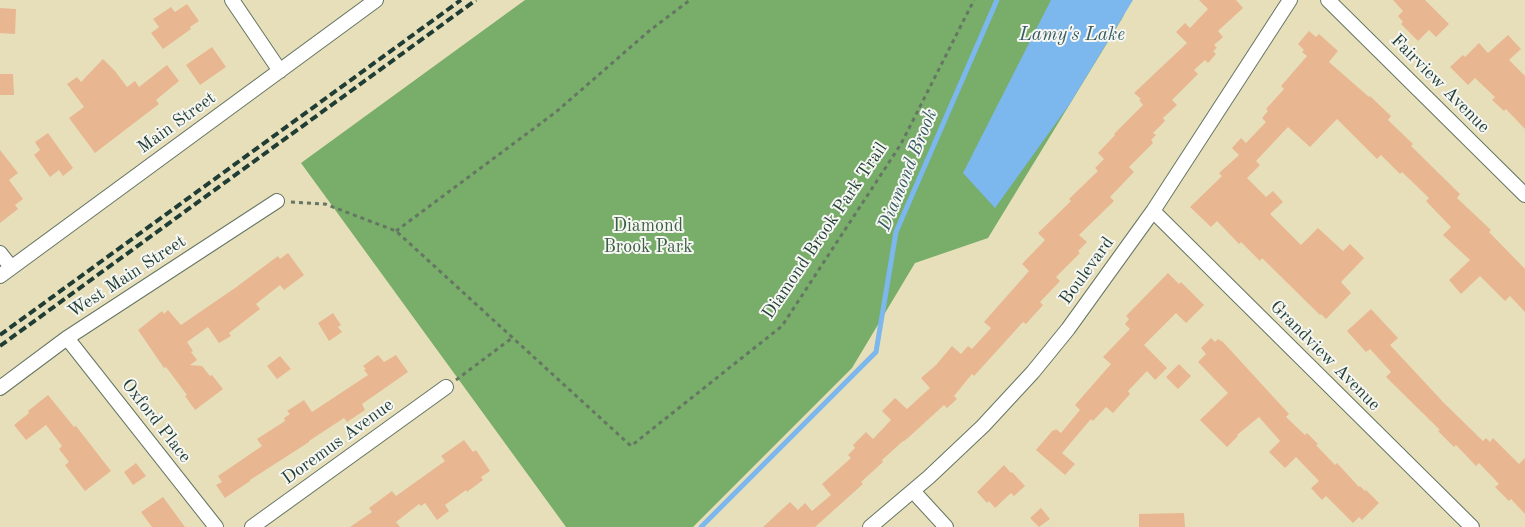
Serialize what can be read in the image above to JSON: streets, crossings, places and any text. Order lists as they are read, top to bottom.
{
  "streets": {
    "street": [
      "Fairview Avenue",
      "Main Street",
      "Boulevard",
      "West Main Street",
      "Grandview Avenue",
      "Oxford Place",
      "Doremus Avenue"
    ],
    "path": ["Diamond Brook Park Trail"]
  },
  "crossings": [
    ["Diamond Brook Park Trail", "West Main Street"],
    ["Boulevard", "Grandview Avenue"],
    ["West Main Street", "Oxford Place"]
  ],
  "water": ["Lamy's Lake", "Diamond Brook"],
  "parks": ["Diamond Brook Park"]
}
